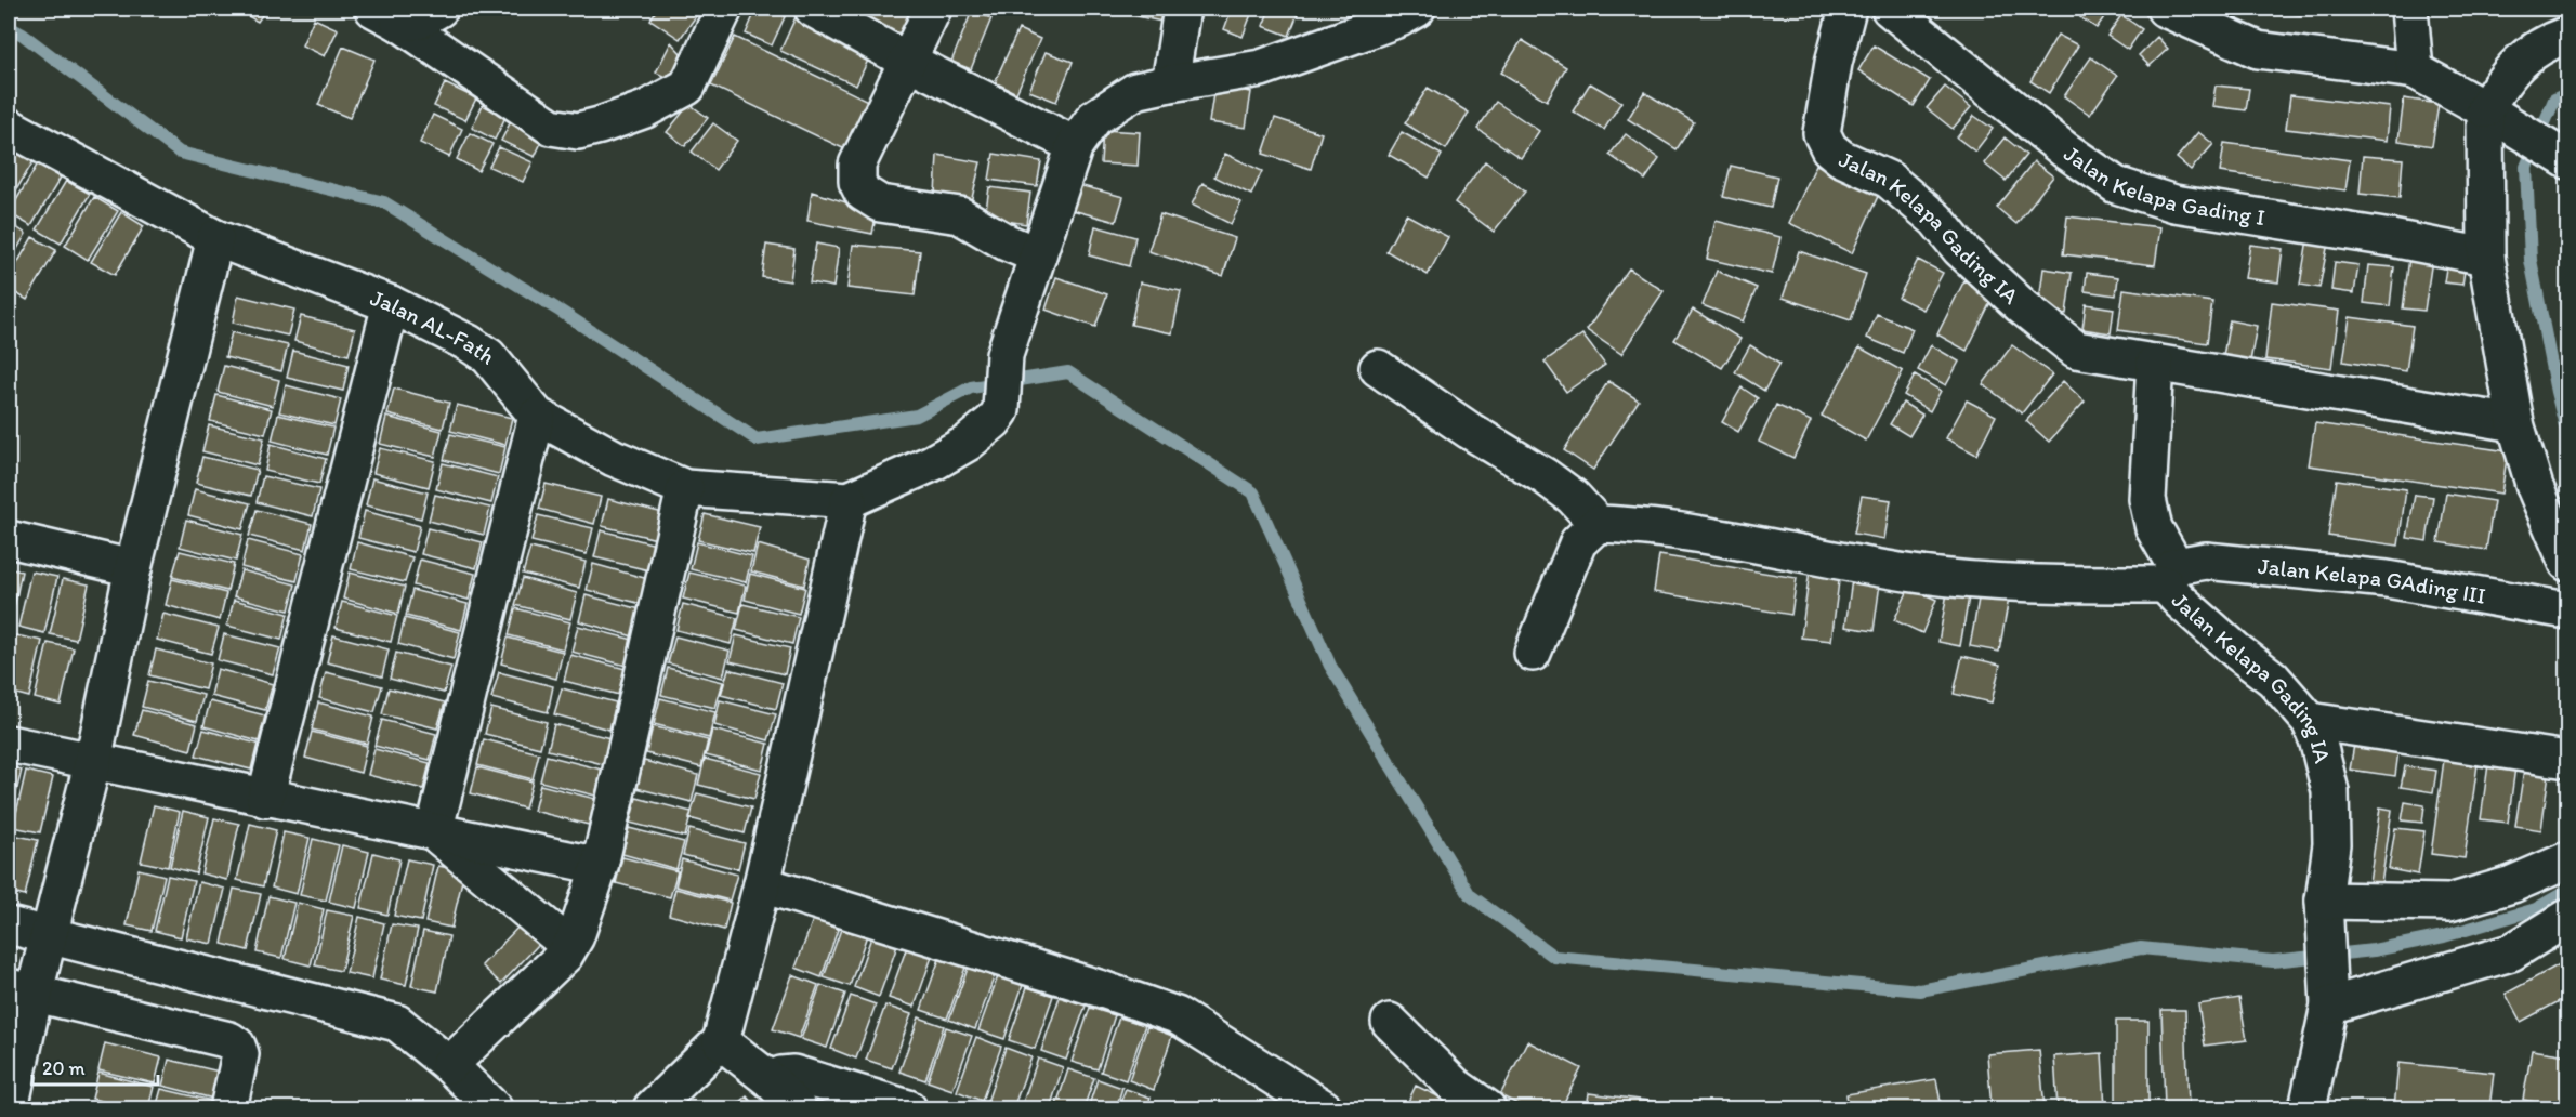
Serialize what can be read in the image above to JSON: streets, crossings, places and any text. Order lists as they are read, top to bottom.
{
  "streets": {
    "street": [
      "Jalan Kelapa Gading I",
      "Jalan Kelapa Gading IA",
      "Jalan AL-Fath",
      "Jalan Kelapa GAding III"
    ]
  },
  "crossings": [
    ["Jalan Kelapa Gading IA", "Jalan Kelapa GAding III"]
  ],
  "scale_bar": "20 m"
}
